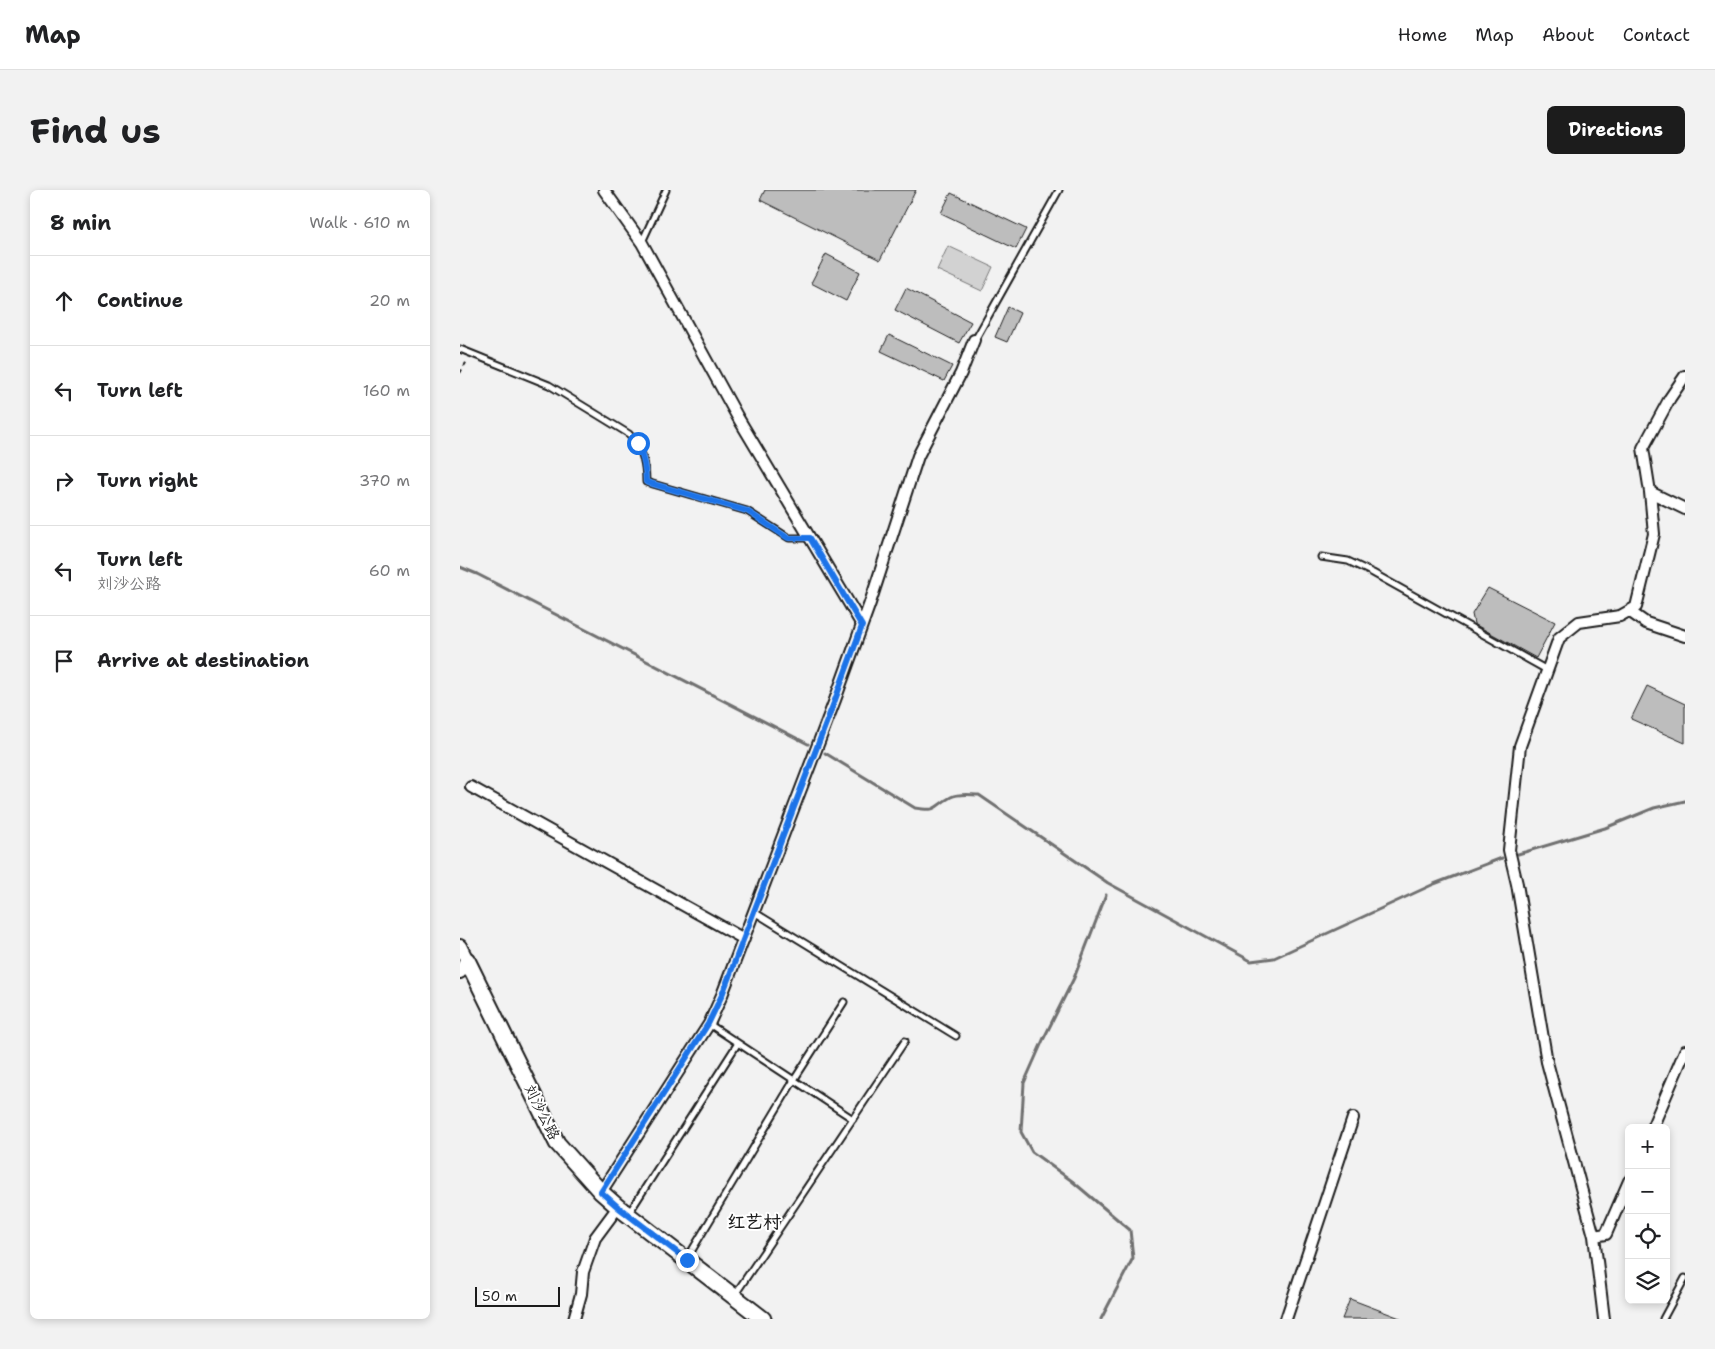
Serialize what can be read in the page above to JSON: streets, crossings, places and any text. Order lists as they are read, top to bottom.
{
  "streets": {
    "main road": ["刘沙公路"]
  },
  "districts": ["红艺村"],
  "scale_bar": "50 m",
  "page": {
    "header": "Map",
    "nav": [
      "Home",
      "Map",
      "About",
      "Contact"
    ],
    "buttons": "Directions",
    "title": "Find us",
    "heading": ["8 min", "Walk · 610 m"],
    "list": [
      ["Continue", "20 m"],
      ["Turn left", "160 m"],
      ["Turn right", "370 m"],
      ["Turn left", "刘沙公路", "60 m"],
      "Arrive at destination"
    ],
    "map_buttons": ["+", "−"],
    "scale": "50 m"
  }
}
